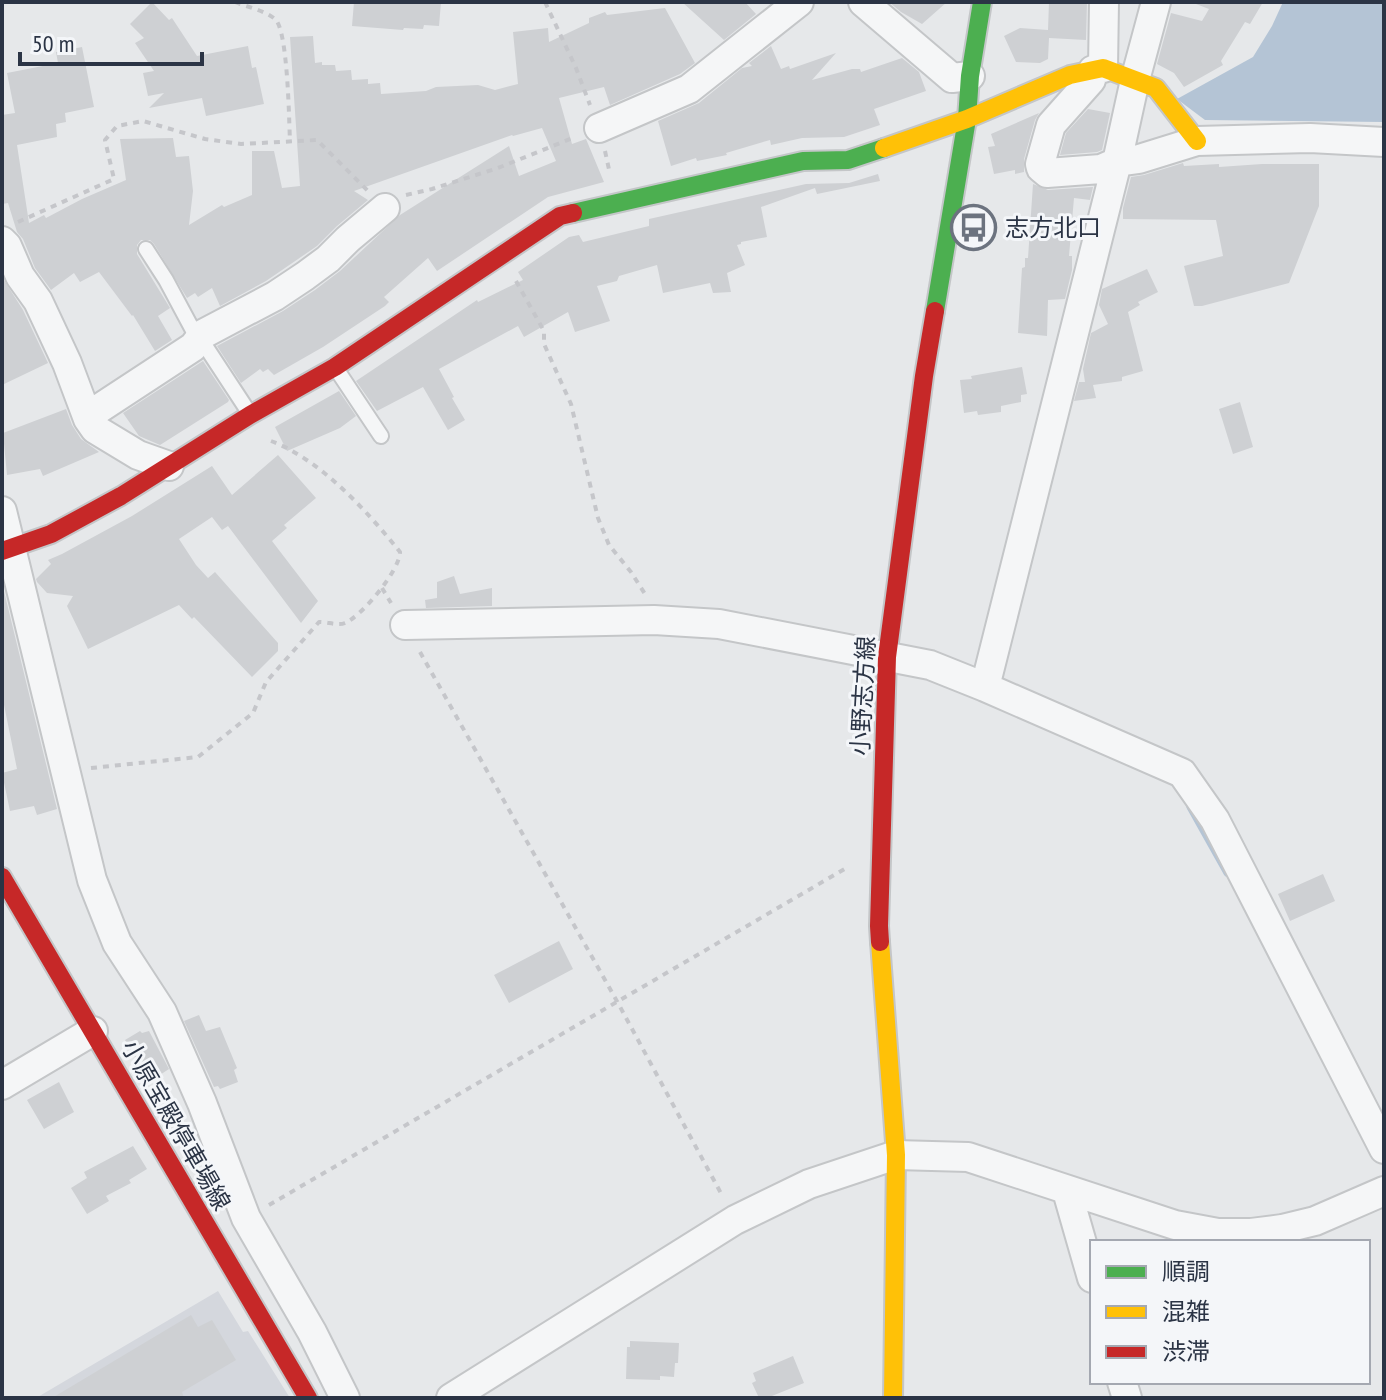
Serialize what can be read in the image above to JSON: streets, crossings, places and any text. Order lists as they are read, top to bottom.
{
  "streets": {
    "main road": ["小野志方線", "小原宝殿停車場線"]
  },
  "places": {
    "bus stop": ["志方北口"]
  },
  "legend": ["順調", "混雑", "渋滞"],
  "scale_bar": "50 m"
}
